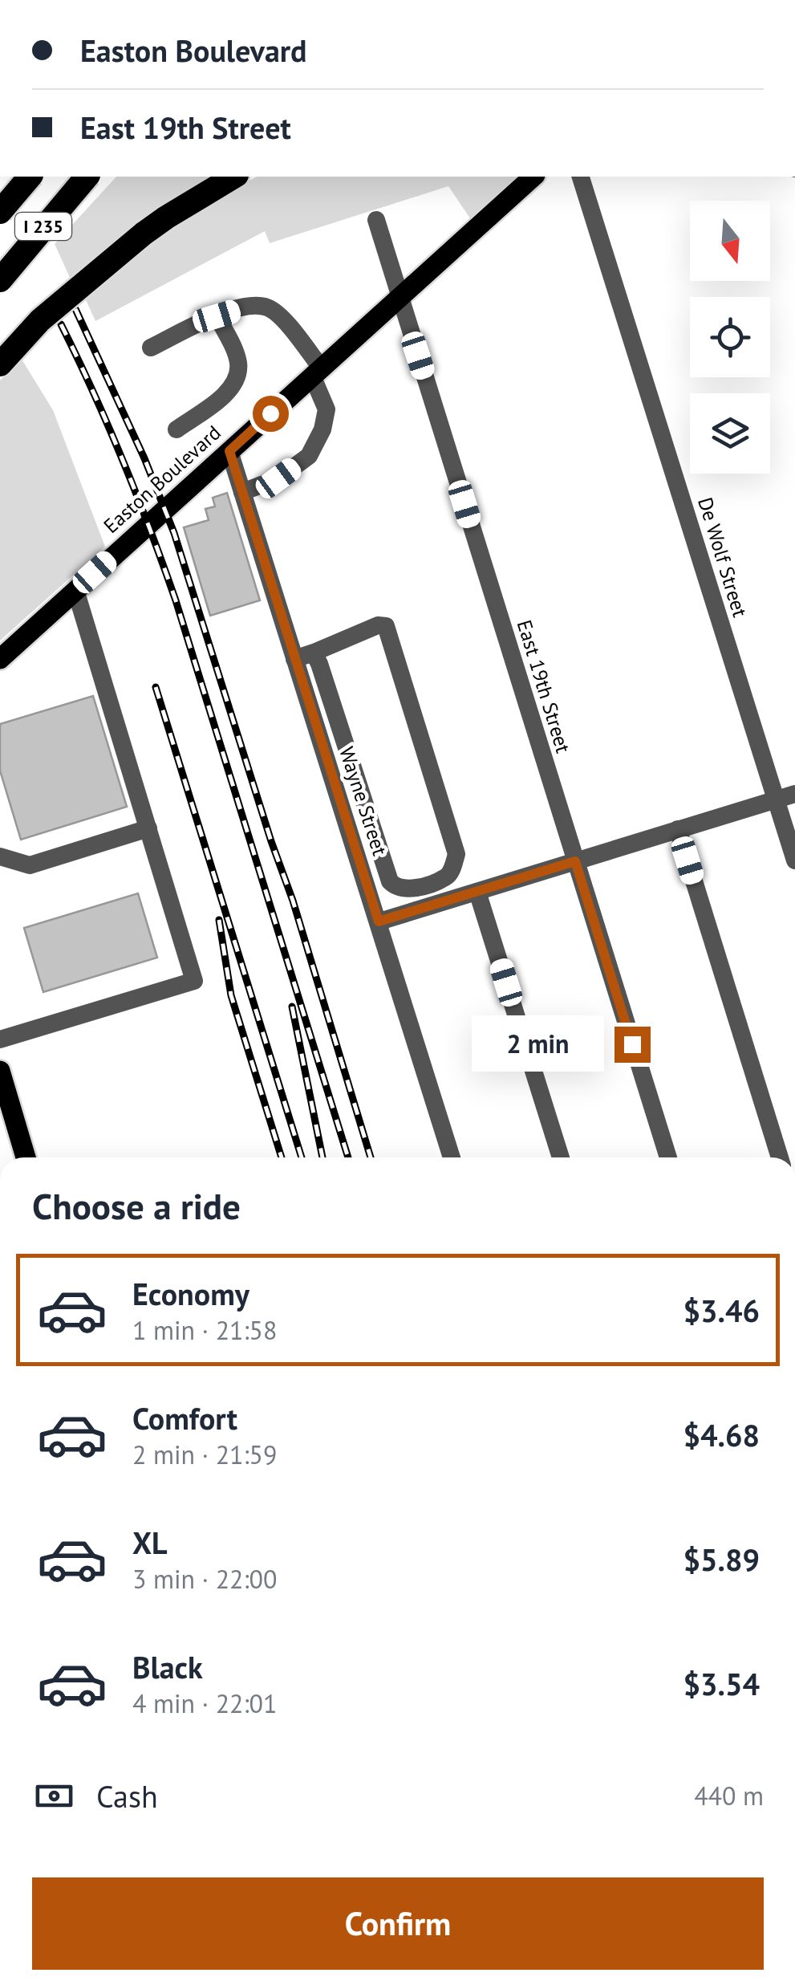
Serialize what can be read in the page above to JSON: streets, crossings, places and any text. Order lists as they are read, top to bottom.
{
  "streets": {
    "highway": ["I 235"],
    "main road": ["Easton Boulevard"],
    "street": ["De Wolf Street", "East 19th Street", "Wayne Street"]
  },
  "crossings": [
    ["Easton Boulevard", "East 19th Street"],
    ["Easton Boulevard", "Wayne Street"]
  ],
  "north": "bottom",
  "page": {
    "banner": ["Easton Boulevard", "East 19th Street"],
    "bubble": "2 min",
    "heading": "Choose a ride",
    "list": [
      {
        "name": "Economy",
        "note": "1 min · 21:58",
        "value": "$3.46"
      },
      {
        "name": "Comfort",
        "note": "2 min · 21:59",
        "value": "$4.68"
      },
      {
        "name": "XL",
        "note": "3 min · 22:00",
        "value": "$5.89"
      },
      {
        "name": "Black",
        "note": "4 min · 22:01",
        "value": "$3.54"
      }
    ],
    "pay": ["Cash", "440 m"],
    "buttons": "Confirm"
  }
}
